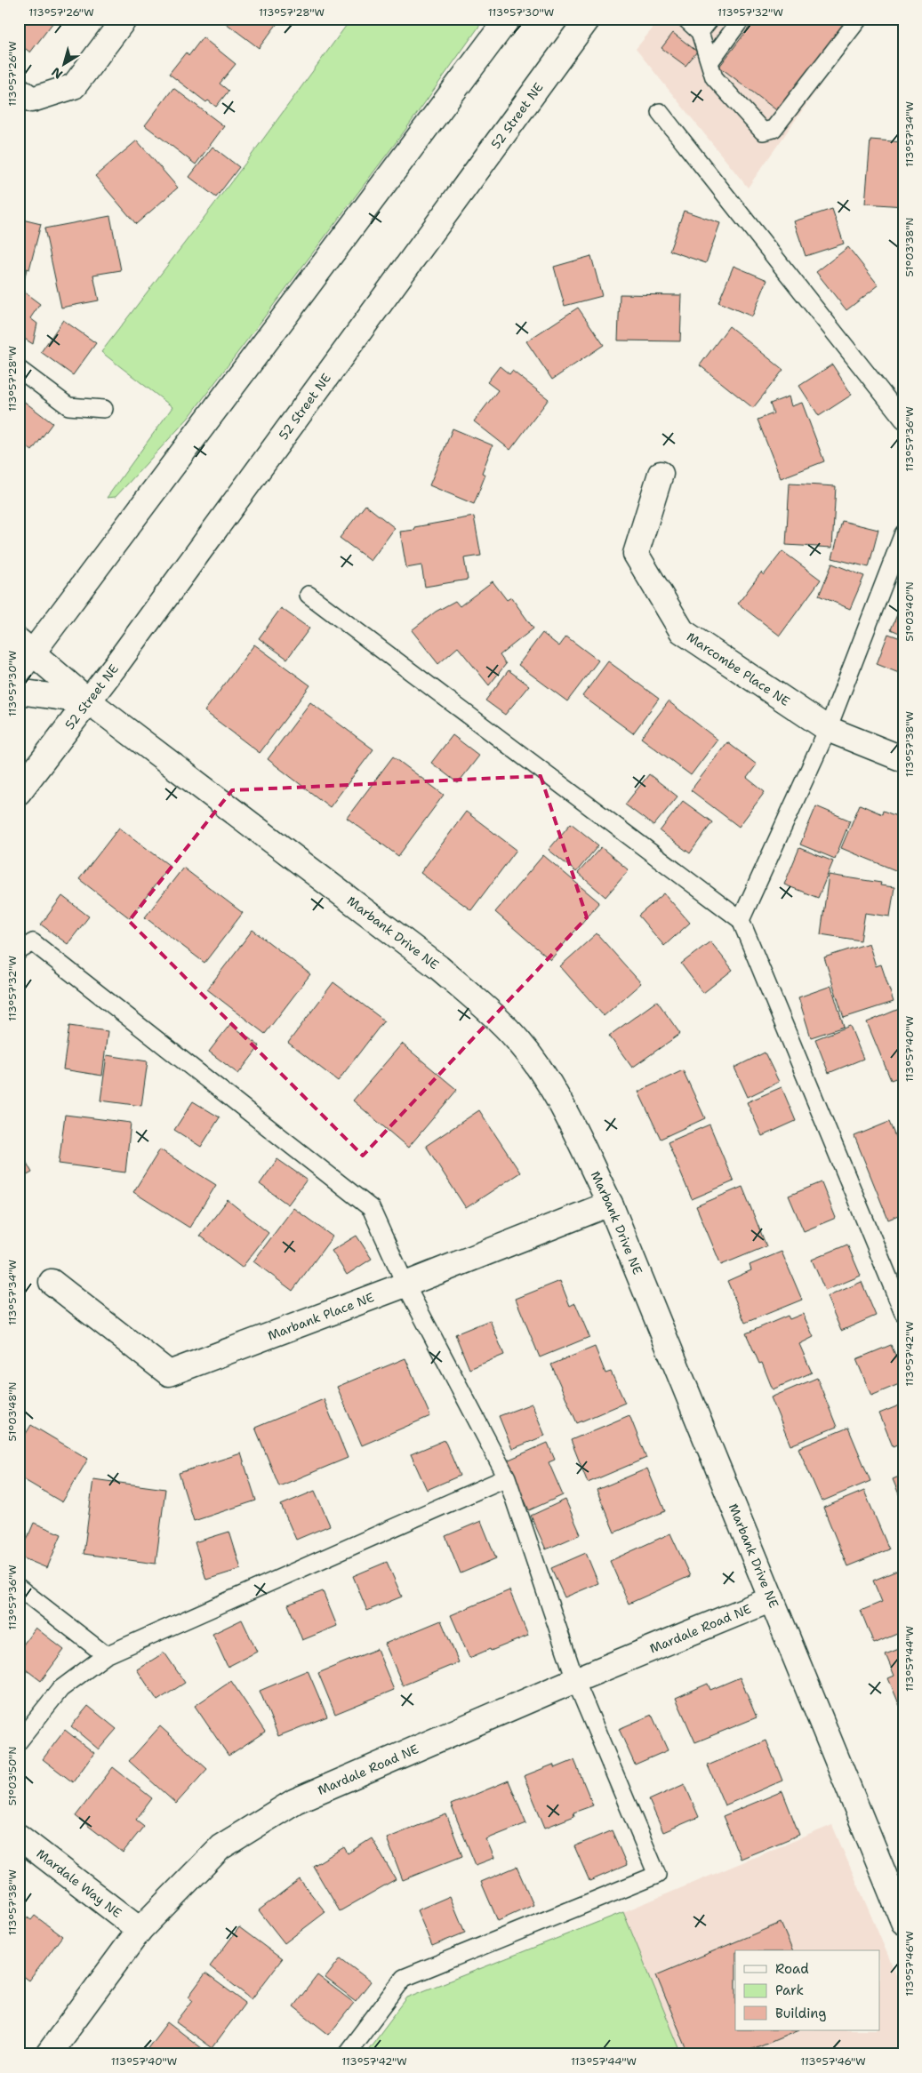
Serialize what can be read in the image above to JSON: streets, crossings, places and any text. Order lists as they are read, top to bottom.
{
  "streets": {
    "street": [
      "52 Street NE",
      "Marcombe Place NE",
      "Marbank Drive NE",
      "Marbank Place NE",
      "Mardale Road NE",
      "Mardale Way NE"
    ]
  },
  "crossings": [
    ["52 Street NE", "Marbank Drive NE"],
    ["Marbank Drive NE", "Marbank Place NE"],
    ["Marbank Drive NE", "Mardale Road NE"],
    ["Mardale Road NE", "Mardale Way NE"]
  ],
  "legend": ["Road", "Park", "Building"],
  "north": "bottom left",
  "coordinates": [
    "113°57'26\"W",
    "113°57'28\"W",
    "113°57'30\"W",
    "113°57'32\"W",
    "113°57'34\"W",
    "51°03'38\"N",
    "113°57'36\"W",
    "51°03'40\"N",
    "113°57'38\"W",
    "113°57'40\"W",
    "113°57'42\"W",
    "51°03'48\"N",
    "113°57'44\"W",
    "51°03'50\"N",
    "113°57'46\"W"
  ]
}
